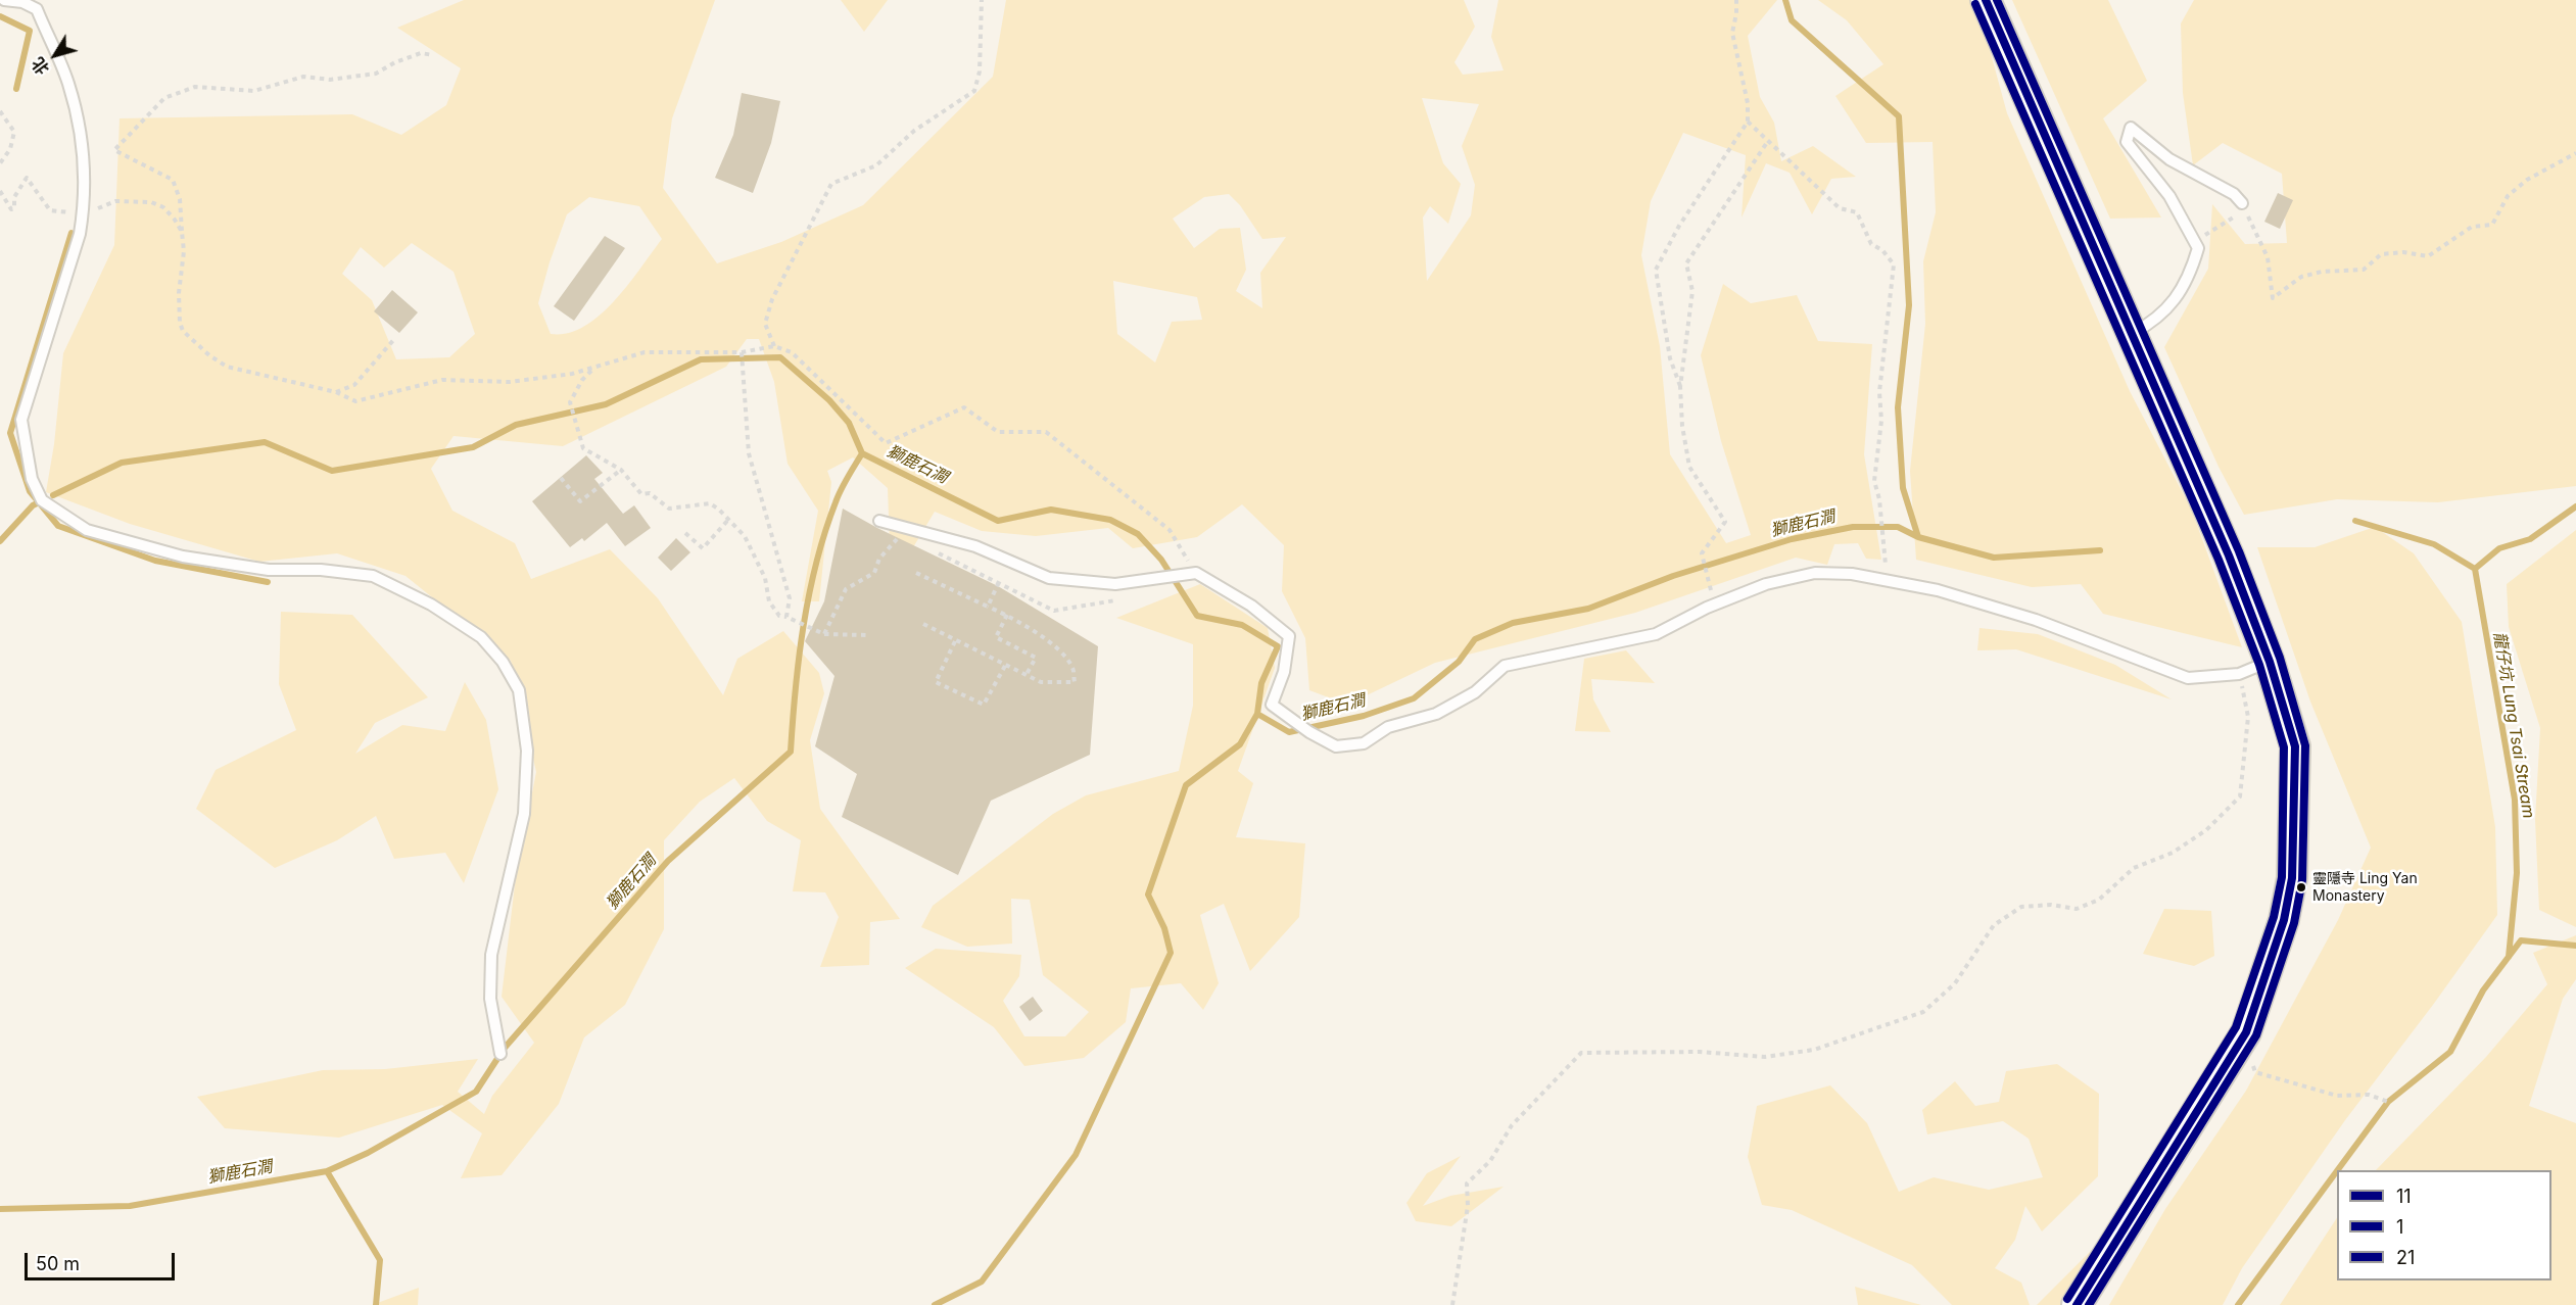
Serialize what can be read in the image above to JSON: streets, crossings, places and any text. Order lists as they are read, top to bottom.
{
  "water": ["獅鹿石澗", "龍仔坑 Lung Tsai Stream"],
  "places": ["靈隱寺 Ling Yan Monastery"],
  "lines": ["transit line 11", "transit line 21", "transit line 1"],
  "legend": ["11", "1", "21"],
  "scale_bar": "50 m",
  "north": "bottom left"
}
